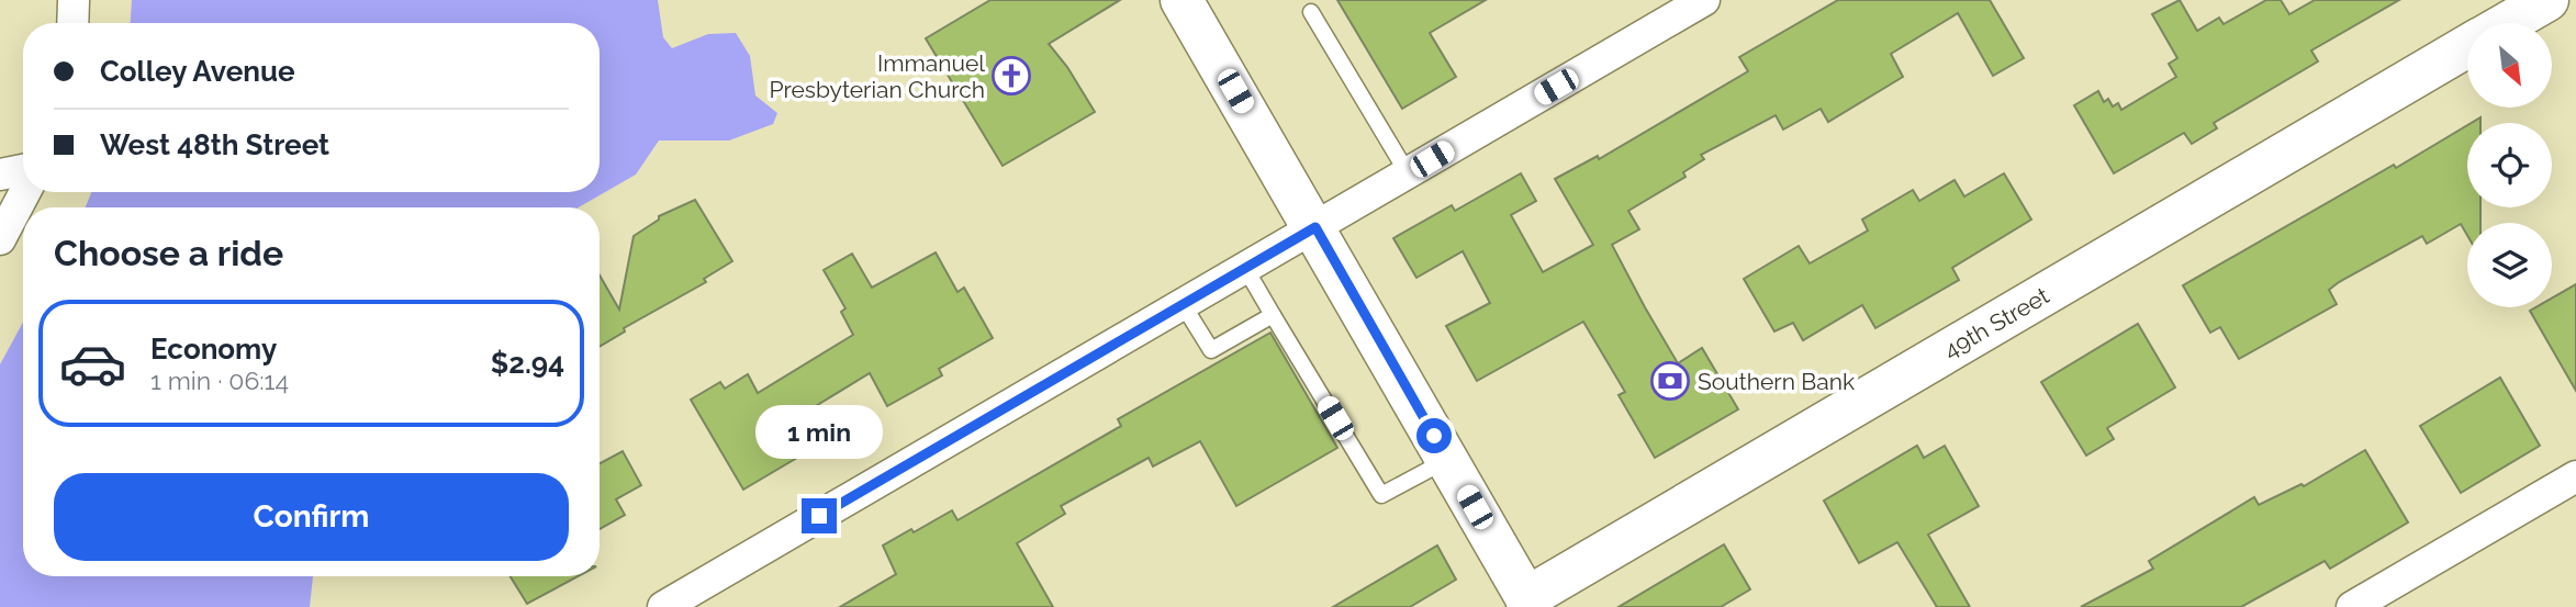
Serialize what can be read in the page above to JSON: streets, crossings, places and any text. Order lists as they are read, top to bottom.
{
  "streets": {
    "street": ["49th Street"]
  },
  "places": {
    "church": ["Immanuel Presbyterian Church"],
    "bank": ["Southern Bank"]
  },
  "north": "bottom right",
  "page": {
    "banner": ["Colley Avenue", "West 48th Street"],
    "heading": "Choose a ride",
    "list": [
      {
        "name": "Economy",
        "note": "1 min · 06:14",
        "value": "$2.94"
      }
    ],
    "bubble": "1 min",
    "buttons": "Confirm"
  }
}
